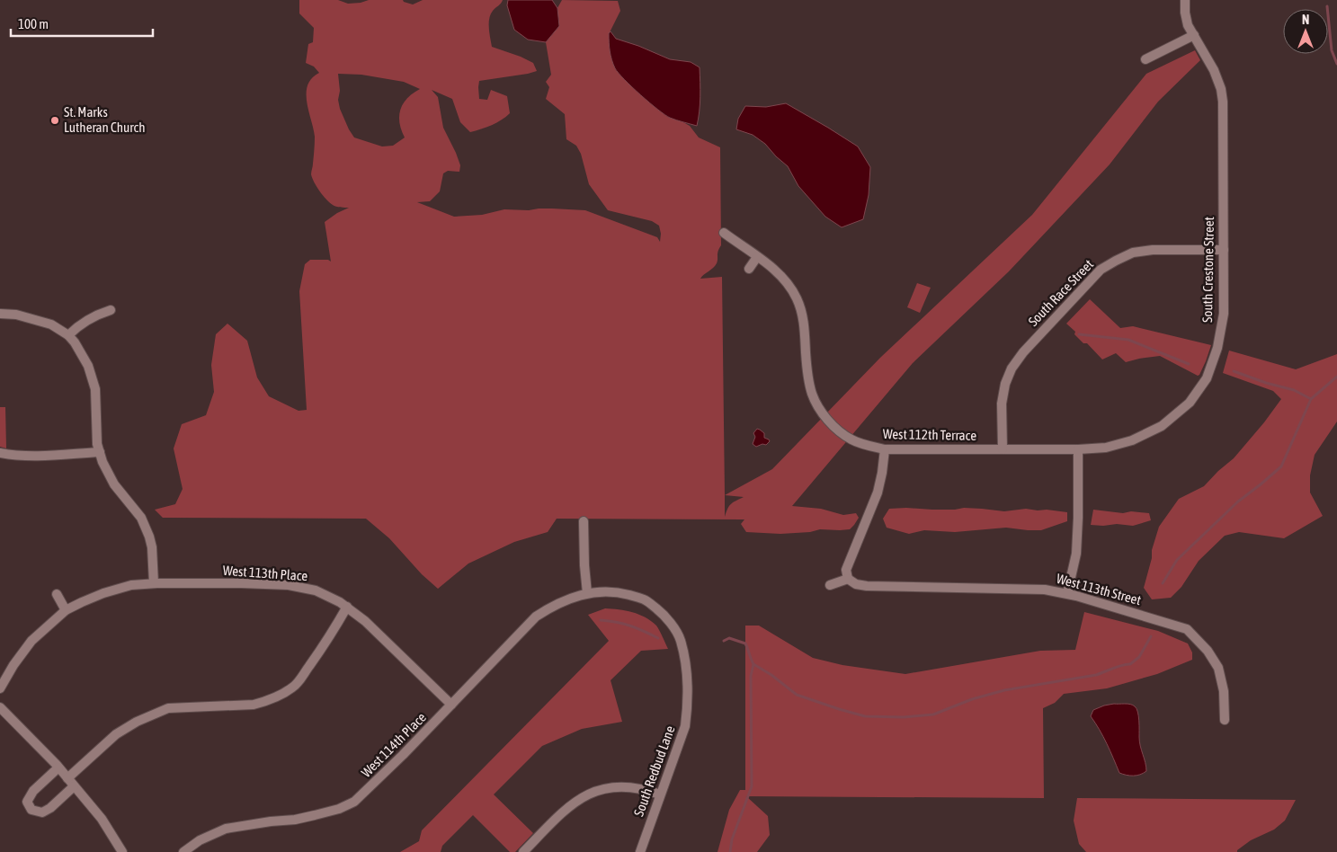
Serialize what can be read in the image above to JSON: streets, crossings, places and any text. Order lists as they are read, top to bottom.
{
  "streets": {
    "street": [
      "South Crestone Street",
      "South Race Street",
      "West 112th Terrace",
      "West 113th Place",
      "West 113th Street",
      "West 114th Place",
      "South Redbud Lane"
    ]
  },
  "crossings": [
    ["South Crestone Street", "South Race Street"],
    ["South Crestone Street", "West 112th Terrace"],
    ["South Race Street", "West 112th Terrace"],
    ["West 113th Place", "West 114th Place"],
    ["West 114th Place", "South Redbud Lane"]
  ],
  "places": ["St. Marks Lutheran Church"],
  "scale_bar": "100 m",
  "north": "top"
}
